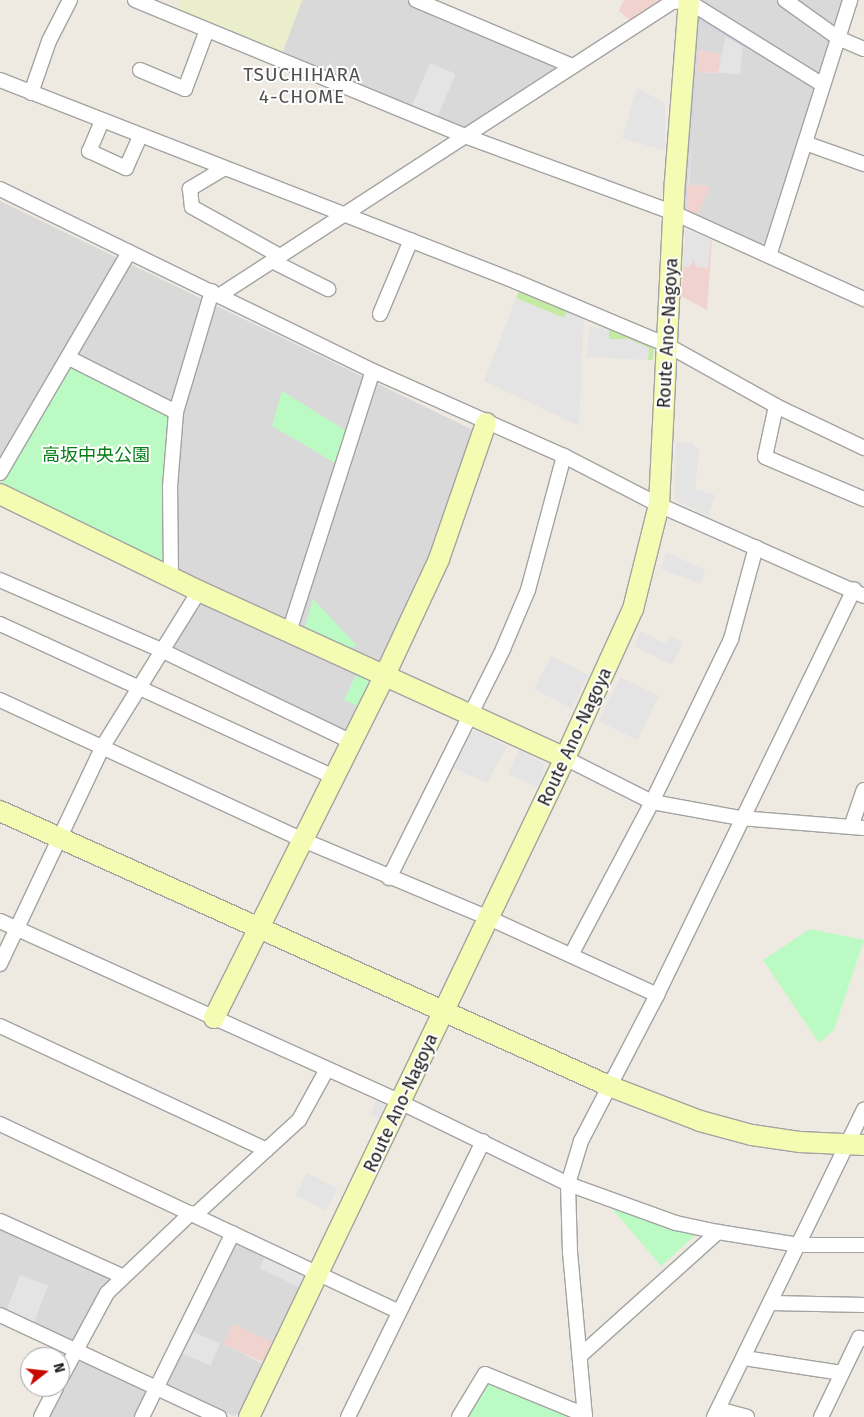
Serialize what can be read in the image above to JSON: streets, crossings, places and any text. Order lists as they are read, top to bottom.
{
  "streets": {
    "street": ["Route Ano-Nagoya"]
  },
  "districts": ["TSUCHIHARA 4-CHOME"],
  "parks": ["高坂中央公園"],
  "north": "right"
}
